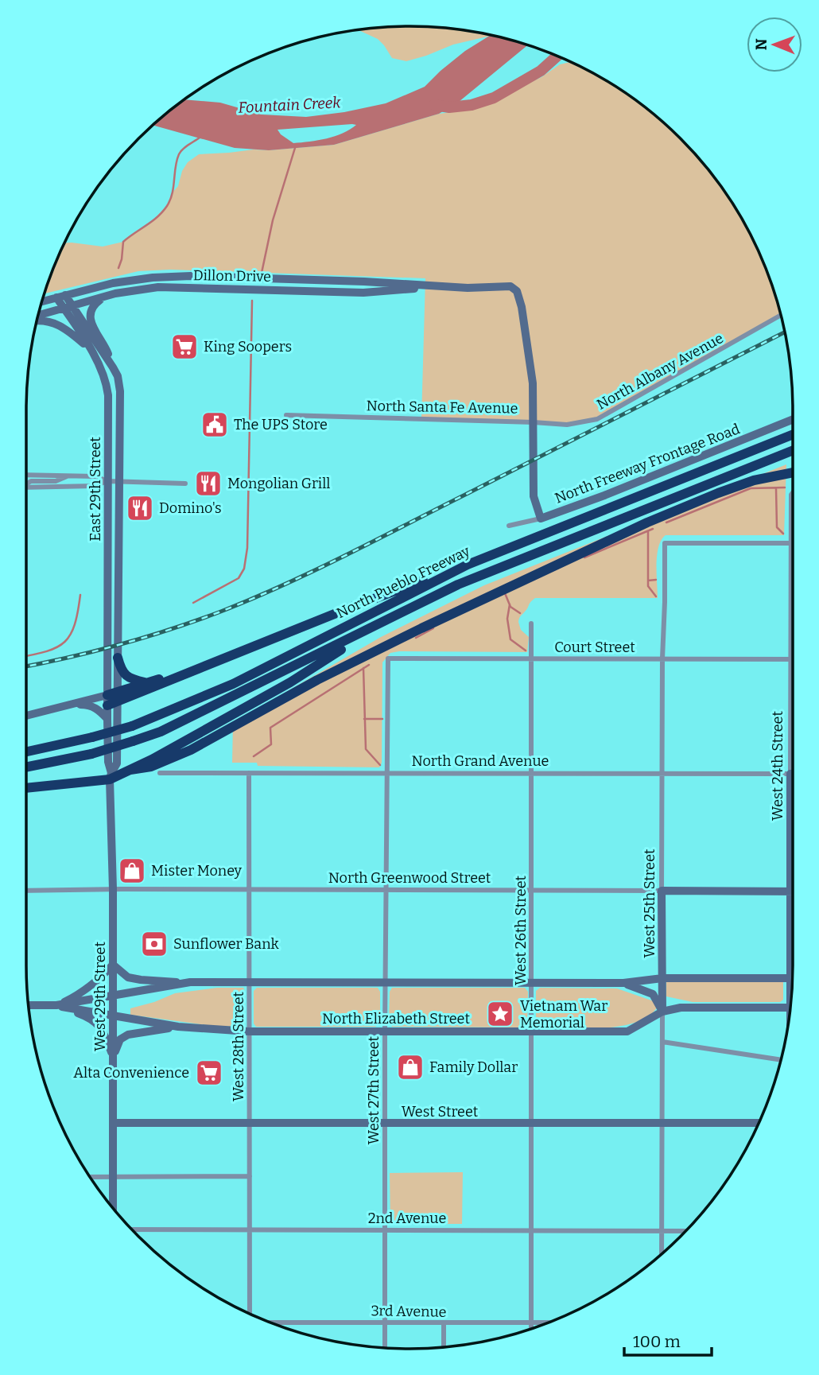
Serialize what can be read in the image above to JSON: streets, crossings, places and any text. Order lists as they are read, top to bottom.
{
  "streets": {
    "highway": ["North Pueblo Freeway"],
    "main road": [
      "Dillon Drive",
      "North Santa Fe Avenue",
      "North Freeway Frontage Road",
      "East 29th Street",
      "West 24th Street",
      "North Greenwood Street",
      "West 25th Street",
      "West 29th Street",
      "North Elizabeth Street",
      "West Street"
    ],
    "street": [
      "North Albany Avenue",
      "Court Street",
      "North Grand Avenue",
      "West 26th Street",
      "West 28th Street",
      "West 27th Street",
      "2nd Avenue",
      "3rd Avenue"
    ]
  },
  "crossings": [
    ["Dillon Drive", "North Albany Avenue"],
    ["Dillon Drive", "North Santa Fe Avenue"],
    ["Dillon Drive", "East 29th Street"],
    ["North Albany Avenue", "North Santa Fe Avenue"],
    ["North Santa Fe Avenue", "North Freeway Frontage Road"],
    ["East 29th Street", "West 29th Street"],
    ["Court Street", "West 24th Street"],
    ["Court Street", "West 25th Street"],
    ["Court Street", "West 26th Street"],
    ["Court Street", "West 27th Street"],
    ["North Grand Avenue", "West 24th Street"],
    ["North Grand Avenue", "West 25th Street"],
    ["North Grand Avenue", "West 26th Street"],
    ["North Grand Avenue", "West 28th Street"],
    ["North Grand Avenue", "West 27th Street"],
    ["West 24th Street", "North Greenwood Street"],
    ["West 24th Street", "West 25th Street"],
    ["West 24th Street", "North Elizabeth Street"],
    ["North Greenwood Street", "West 25th Street"],
    ["North Greenwood Street", "West 26th Street"],
    ["North Greenwood Street", "West 29th Street"],
    ["North Greenwood Street", "West 28th Street"],
    ["North Greenwood Street", "West 27th Street"],
    ["West 25th Street", "North Elizabeth Street"],
    ["West 25th Street", "West Street"],
    ["West 25th Street", "2nd Avenue"],
    ["West 26th Street", "North Elizabeth Street"],
    ["West 26th Street", "West Street"],
    ["West 26th Street", "2nd Avenue"],
    ["West 26th Street", "3rd Avenue"],
    ["West 29th Street", "North Elizabeth Street"],
    ["West 29th Street", "West Street"],
    ["North Elizabeth Street", "West 28th Street"],
    ["North Elizabeth Street", "West 27th Street"],
    ["West 28th Street", "West Street"],
    ["West 28th Street", "2nd Avenue"],
    ["West 27th Street", "West Street"],
    ["West 27th Street", "2nd Avenue"],
    ["West 27th Street", "3rd Avenue"]
  ],
  "water": ["Fountain Creek"],
  "places": {
    "supermarket": ["King Soopers", "Alta Convenience"],
    "public building": ["The UPS Store"],
    "restaurant": ["Mongolian Grill", "Domino's"],
    "shop": ["Mister Money", "Family Dollar"],
    "bank": ["Sunflower Bank"],
    "place": ["Vietnam War Memorial"]
  },
  "scale_bar": "100 m",
  "north": "left"
}
